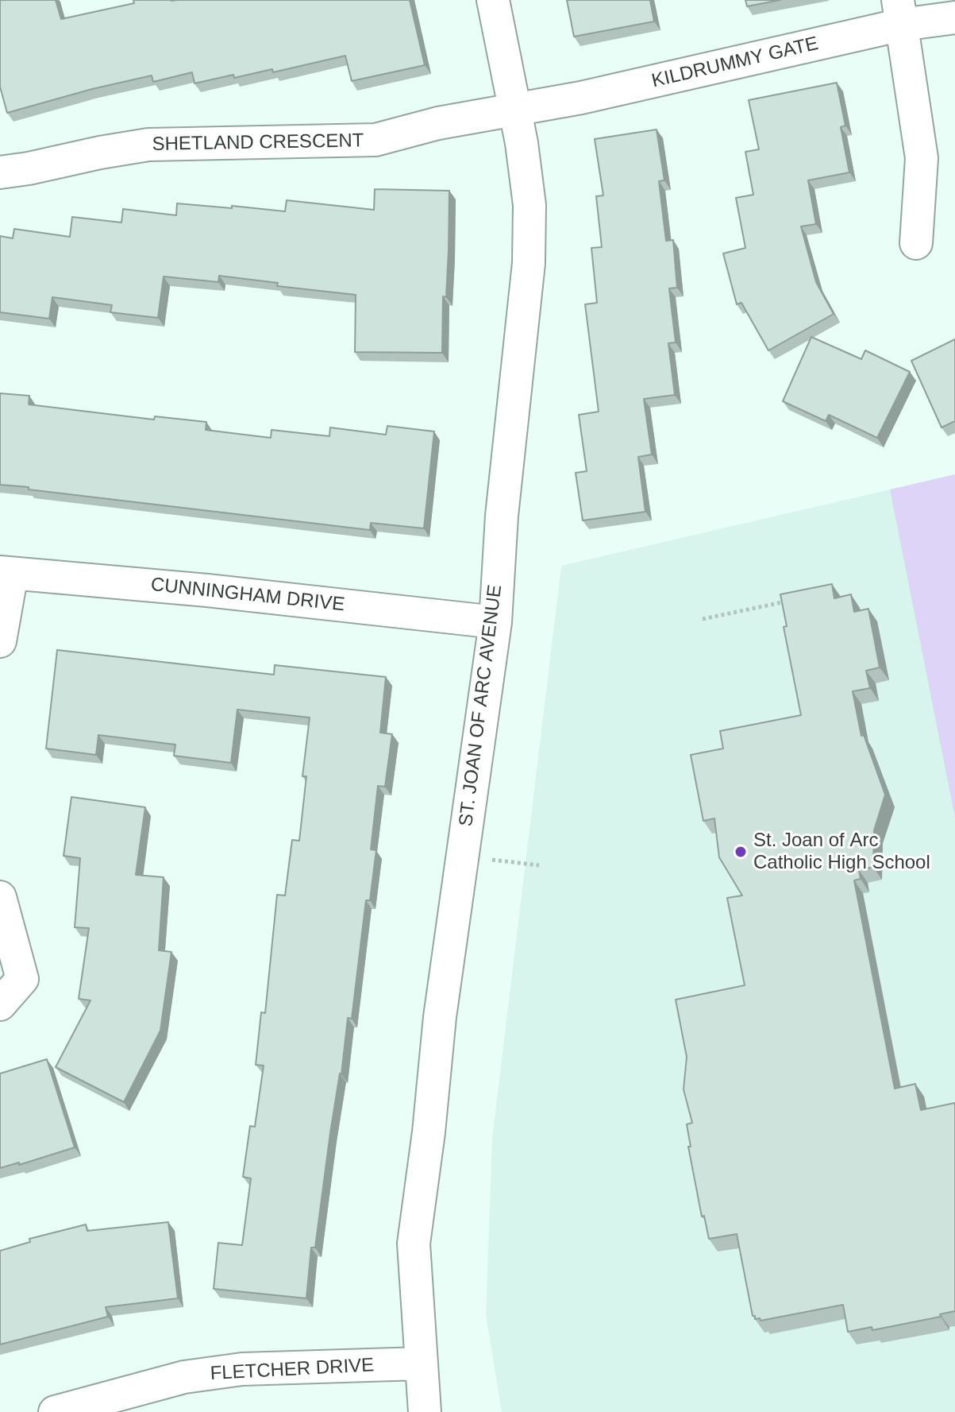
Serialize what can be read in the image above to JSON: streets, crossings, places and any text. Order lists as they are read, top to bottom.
{
  "streets": {
    "street": [
      "KILDRUMMY GATE",
      "SHETLAND CRESCENT",
      "CUNNINGHAM DRIVE",
      "ST. JOAN OF ARC AVENUE",
      "FLETCHER DRIVE"
    ]
  },
  "crossings": [
    ["KILDRUMMY GATE", "SHETLAND CRESCENT"],
    ["KILDRUMMY GATE", "ST. JOAN OF ARC AVENUE"],
    ["SHETLAND CRESCENT", "ST. JOAN OF ARC AVENUE"],
    ["CUNNINGHAM DRIVE", "ST. JOAN OF ARC AVENUE"],
    ["ST. JOAN OF ARC AVENUE", "FLETCHER DRIVE"]
  ],
  "places": ["St. Joan of Arc Catholic High School"]
}
